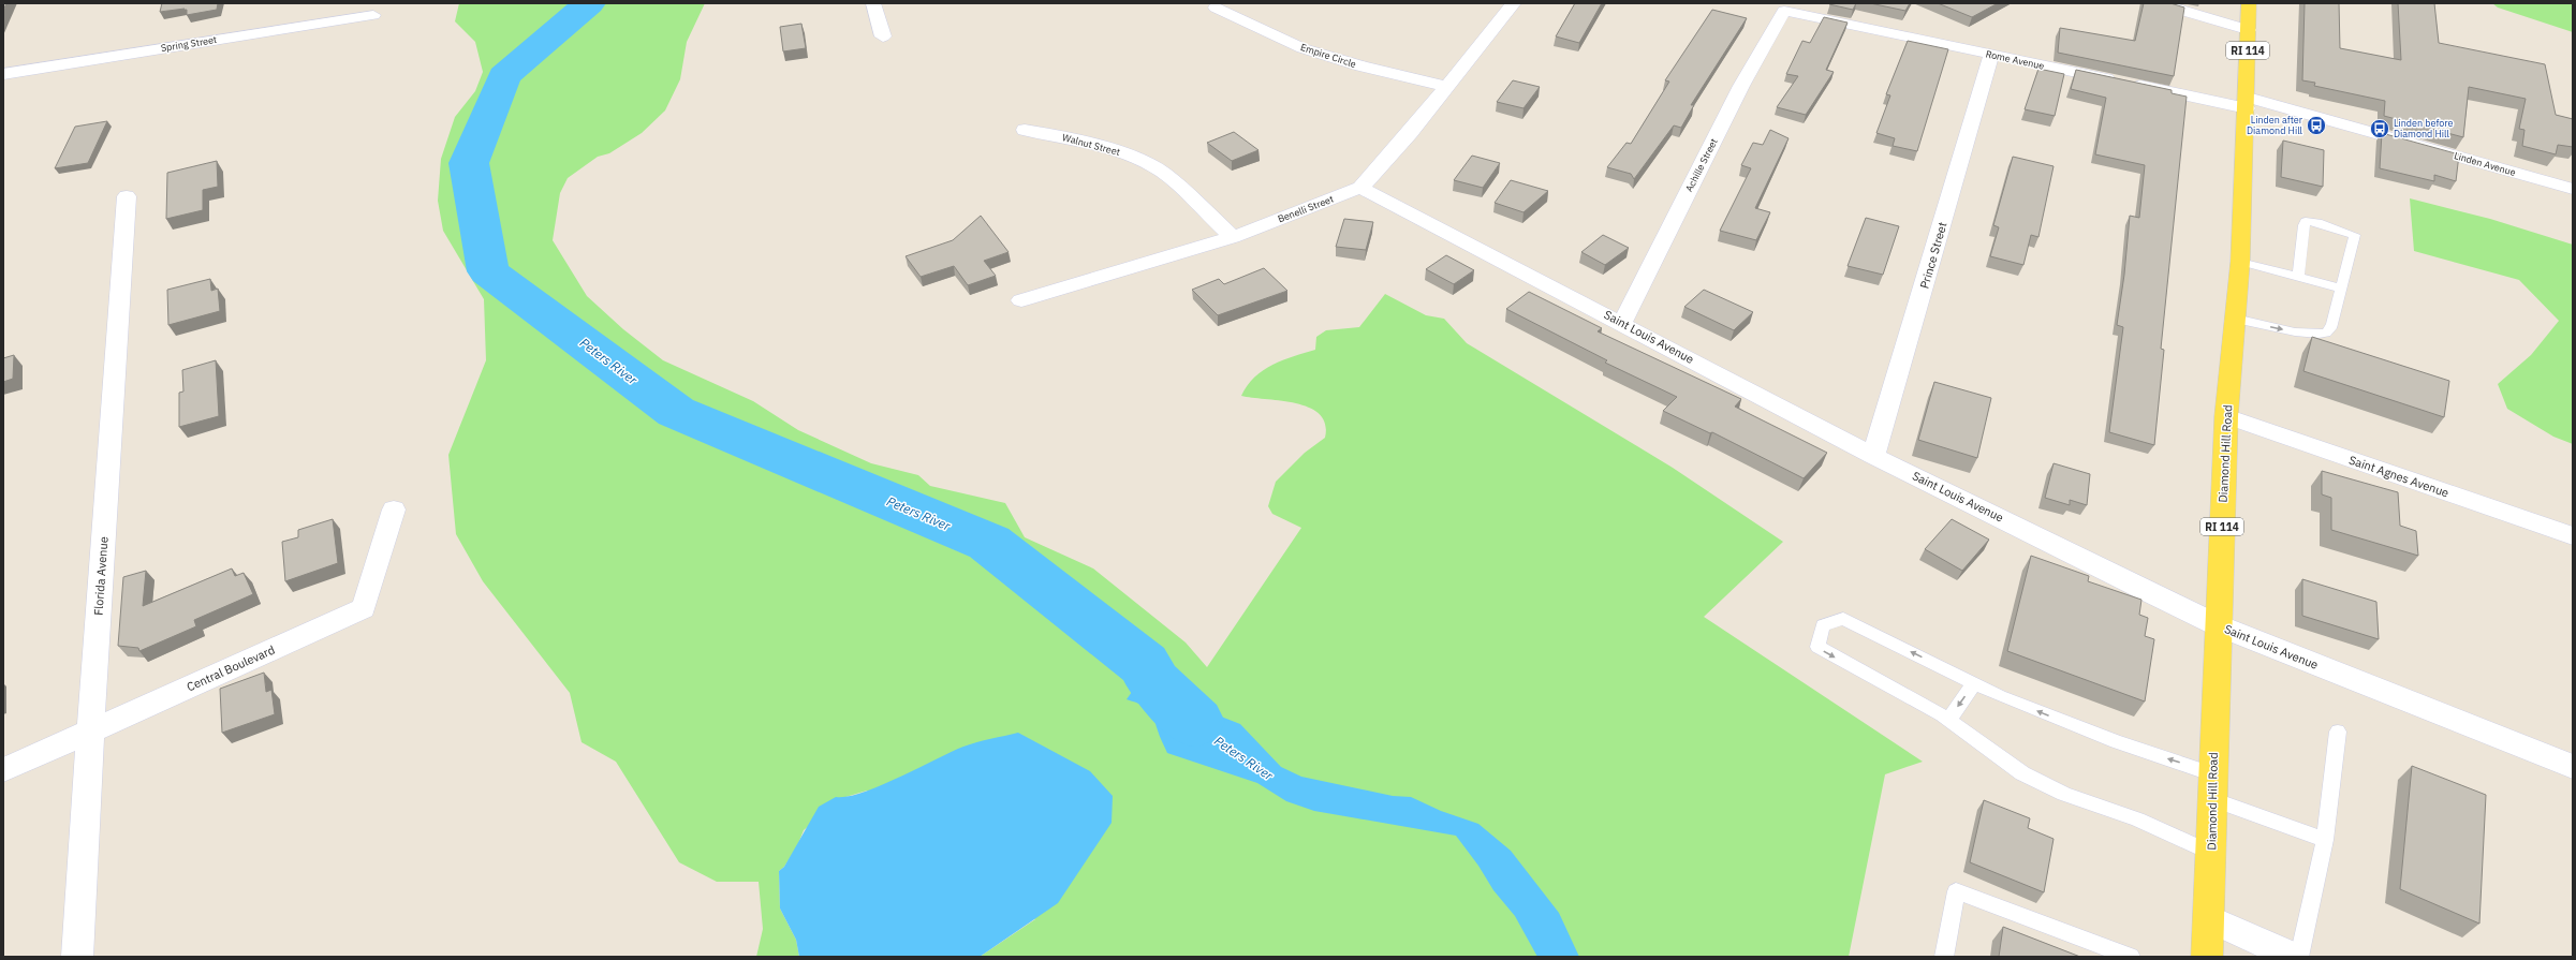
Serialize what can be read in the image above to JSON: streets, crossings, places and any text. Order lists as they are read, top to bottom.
{
  "streets": {
    "main road": ["RI 114", "Diamond Hill Road"],
    "street": [
      "Spring Street",
      "Empire Circle",
      "Rome Avenue",
      "Walnut Street",
      "Linden Avenue",
      "Achille Street",
      "Benelli Street",
      "Prince Street",
      "Saint Louis Avenue",
      "Saint Agnes Avenue",
      "Florida Avenue",
      "Central Boulevard"
    ]
  },
  "crossings": [
    ["Empire Circle", "Benelli Street"],
    ["Rome Avenue", "Linden Avenue"],
    ["Rome Avenue", "Achille Street"],
    ["Rome Avenue", "Prince Street"],
    ["Rome Avenue", "Diamond Hill Road"],
    ["Walnut Street", "Benelli Street"],
    ["Linden Avenue", "Diamond Hill Road"],
    ["Achille Street", "Saint Louis Avenue"],
    ["Benelli Street", "Saint Louis Avenue"],
    ["Prince Street", "Saint Louis Avenue"],
    ["Saint Louis Avenue", "Diamond Hill Road"],
    ["Diamond Hill Road", "Saint Agnes Avenue"],
    ["Florida Avenue", "Central Boulevard"]
  ],
  "water": ["Peters River"],
  "places": {
    "bus stop": ["Linden after Diamond Hill", "Linden before Diamond Hill"]
  }
}
